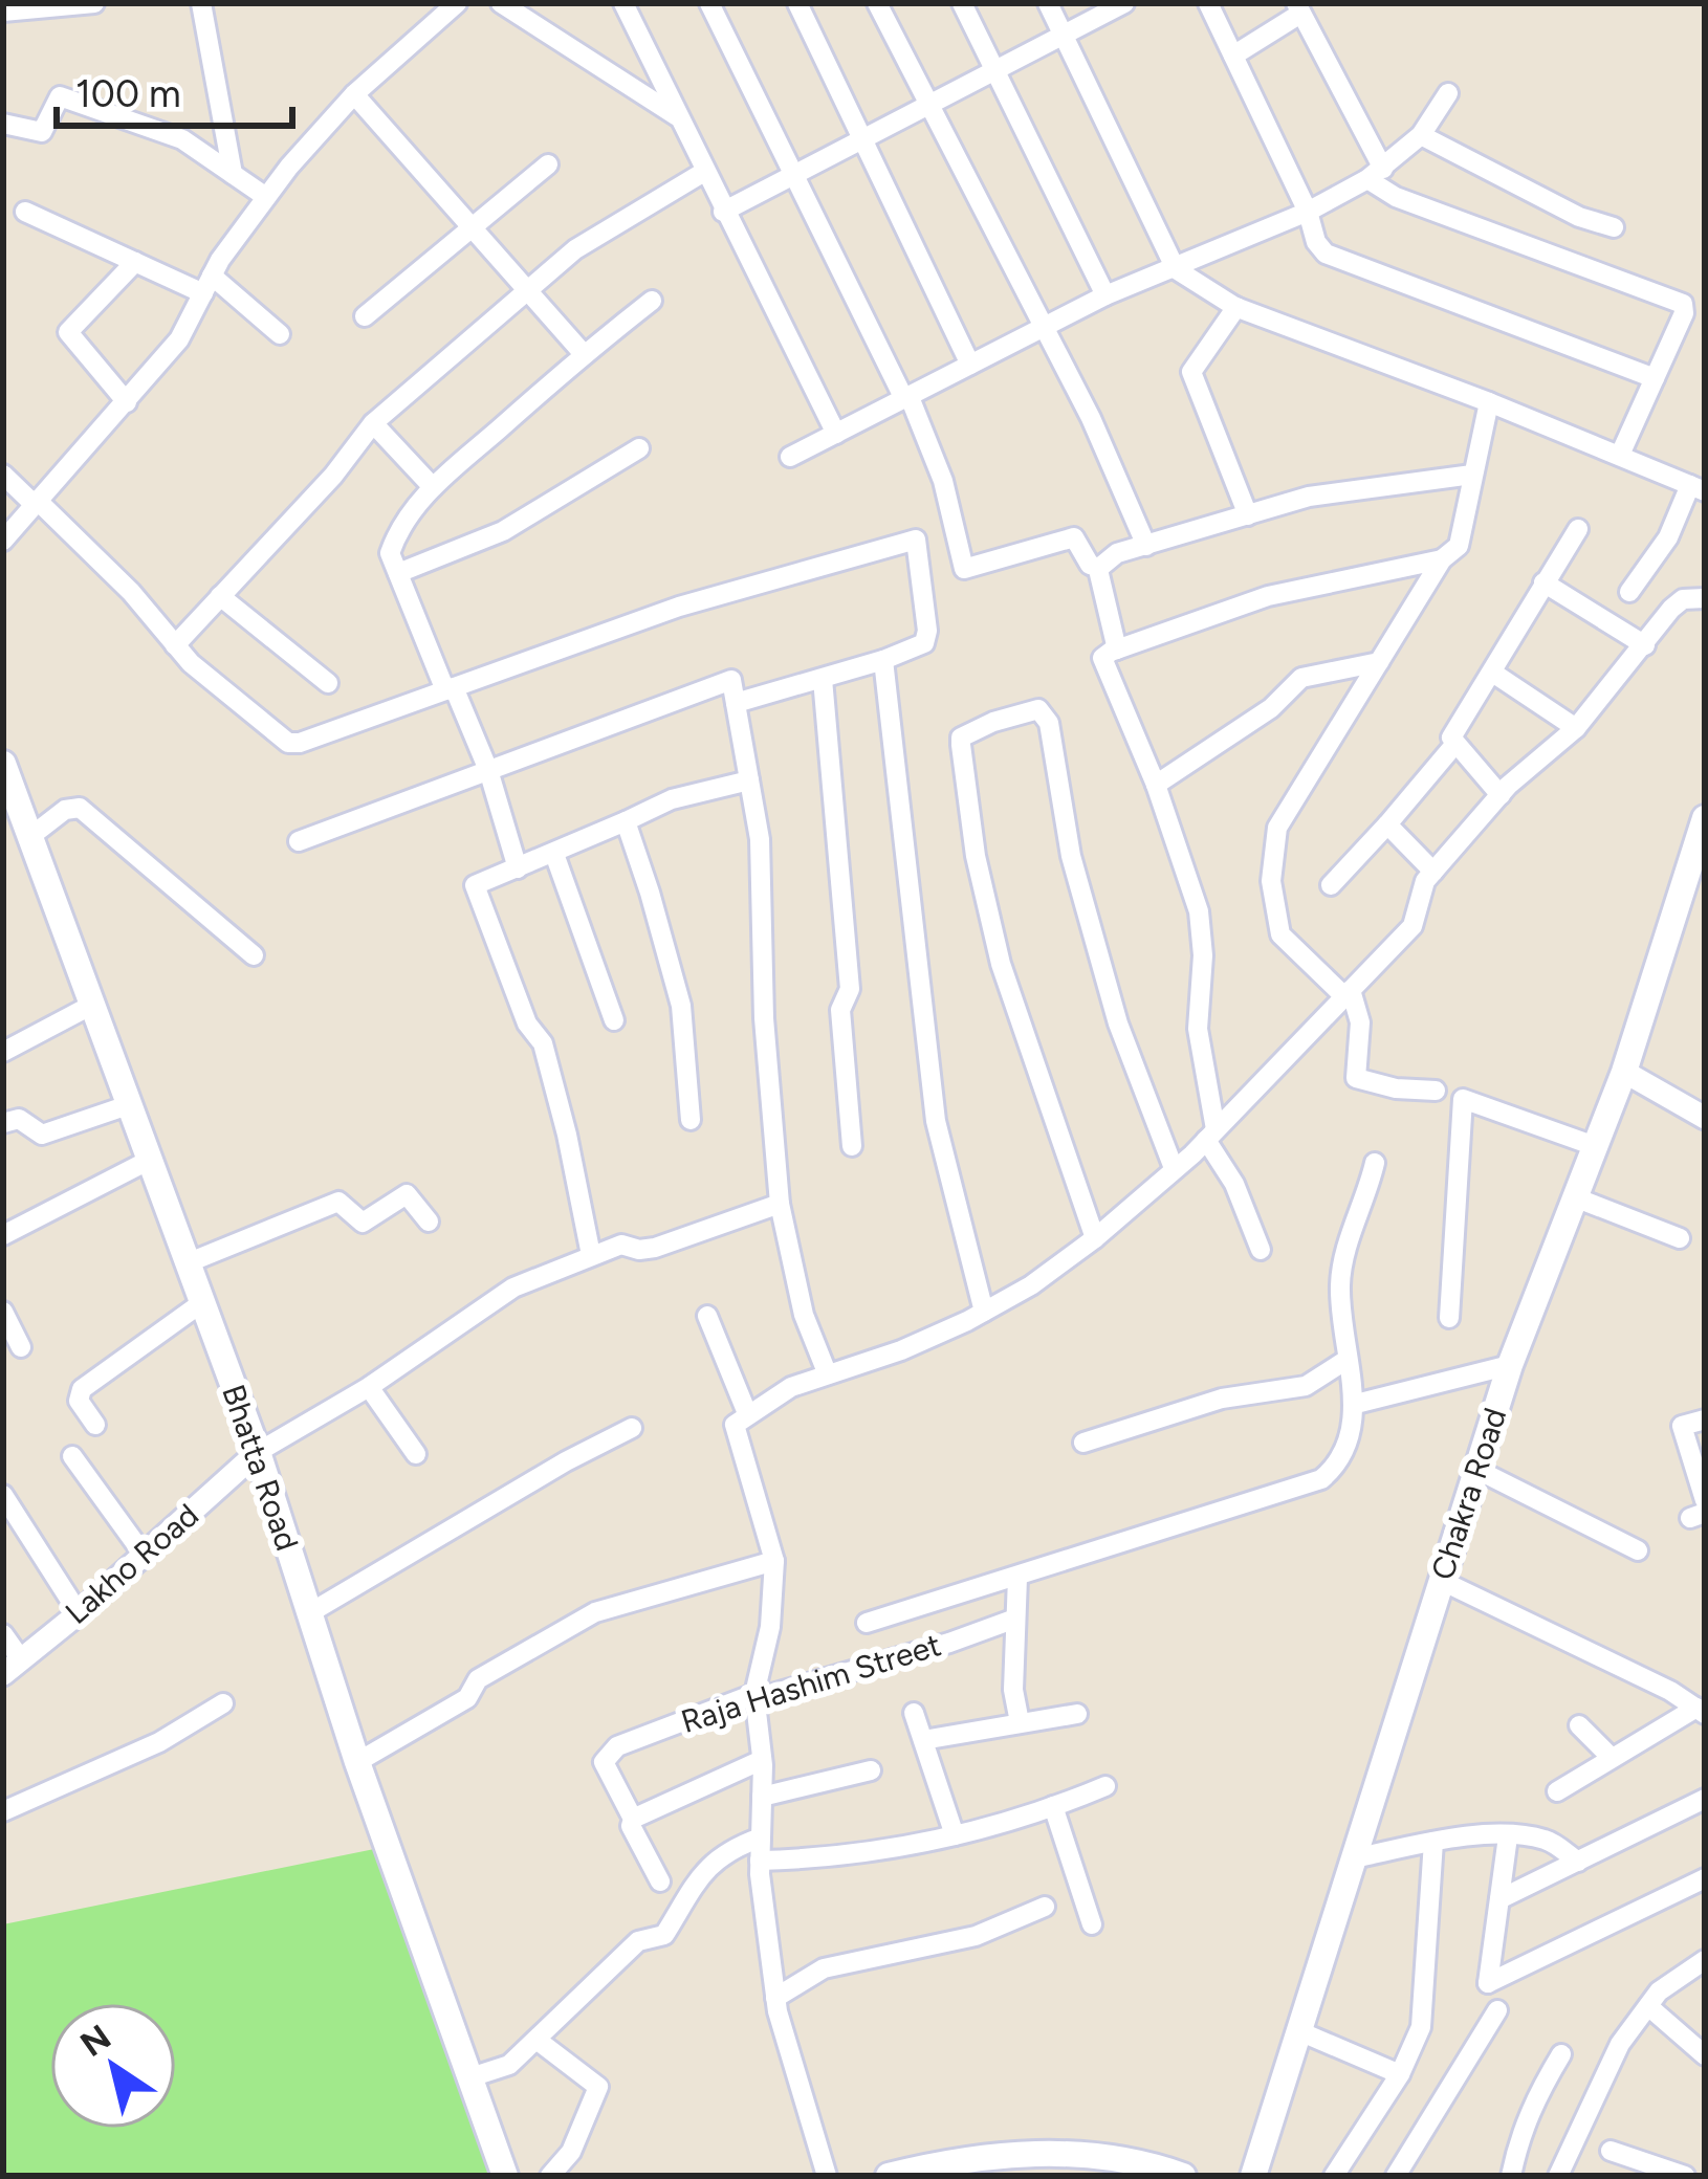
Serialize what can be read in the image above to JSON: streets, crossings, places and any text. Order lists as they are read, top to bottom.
{
  "streets": {
    "main road": ["Bhatta Road", "Chakra Road"],
    "street": ["Lakho Road", "Raja Hashim Street"]
  },
  "crossings": [
    ["Bhatta Road", "Lakho Road"]
  ],
  "scale_bar": "100 m",
  "north": "top left"
}
